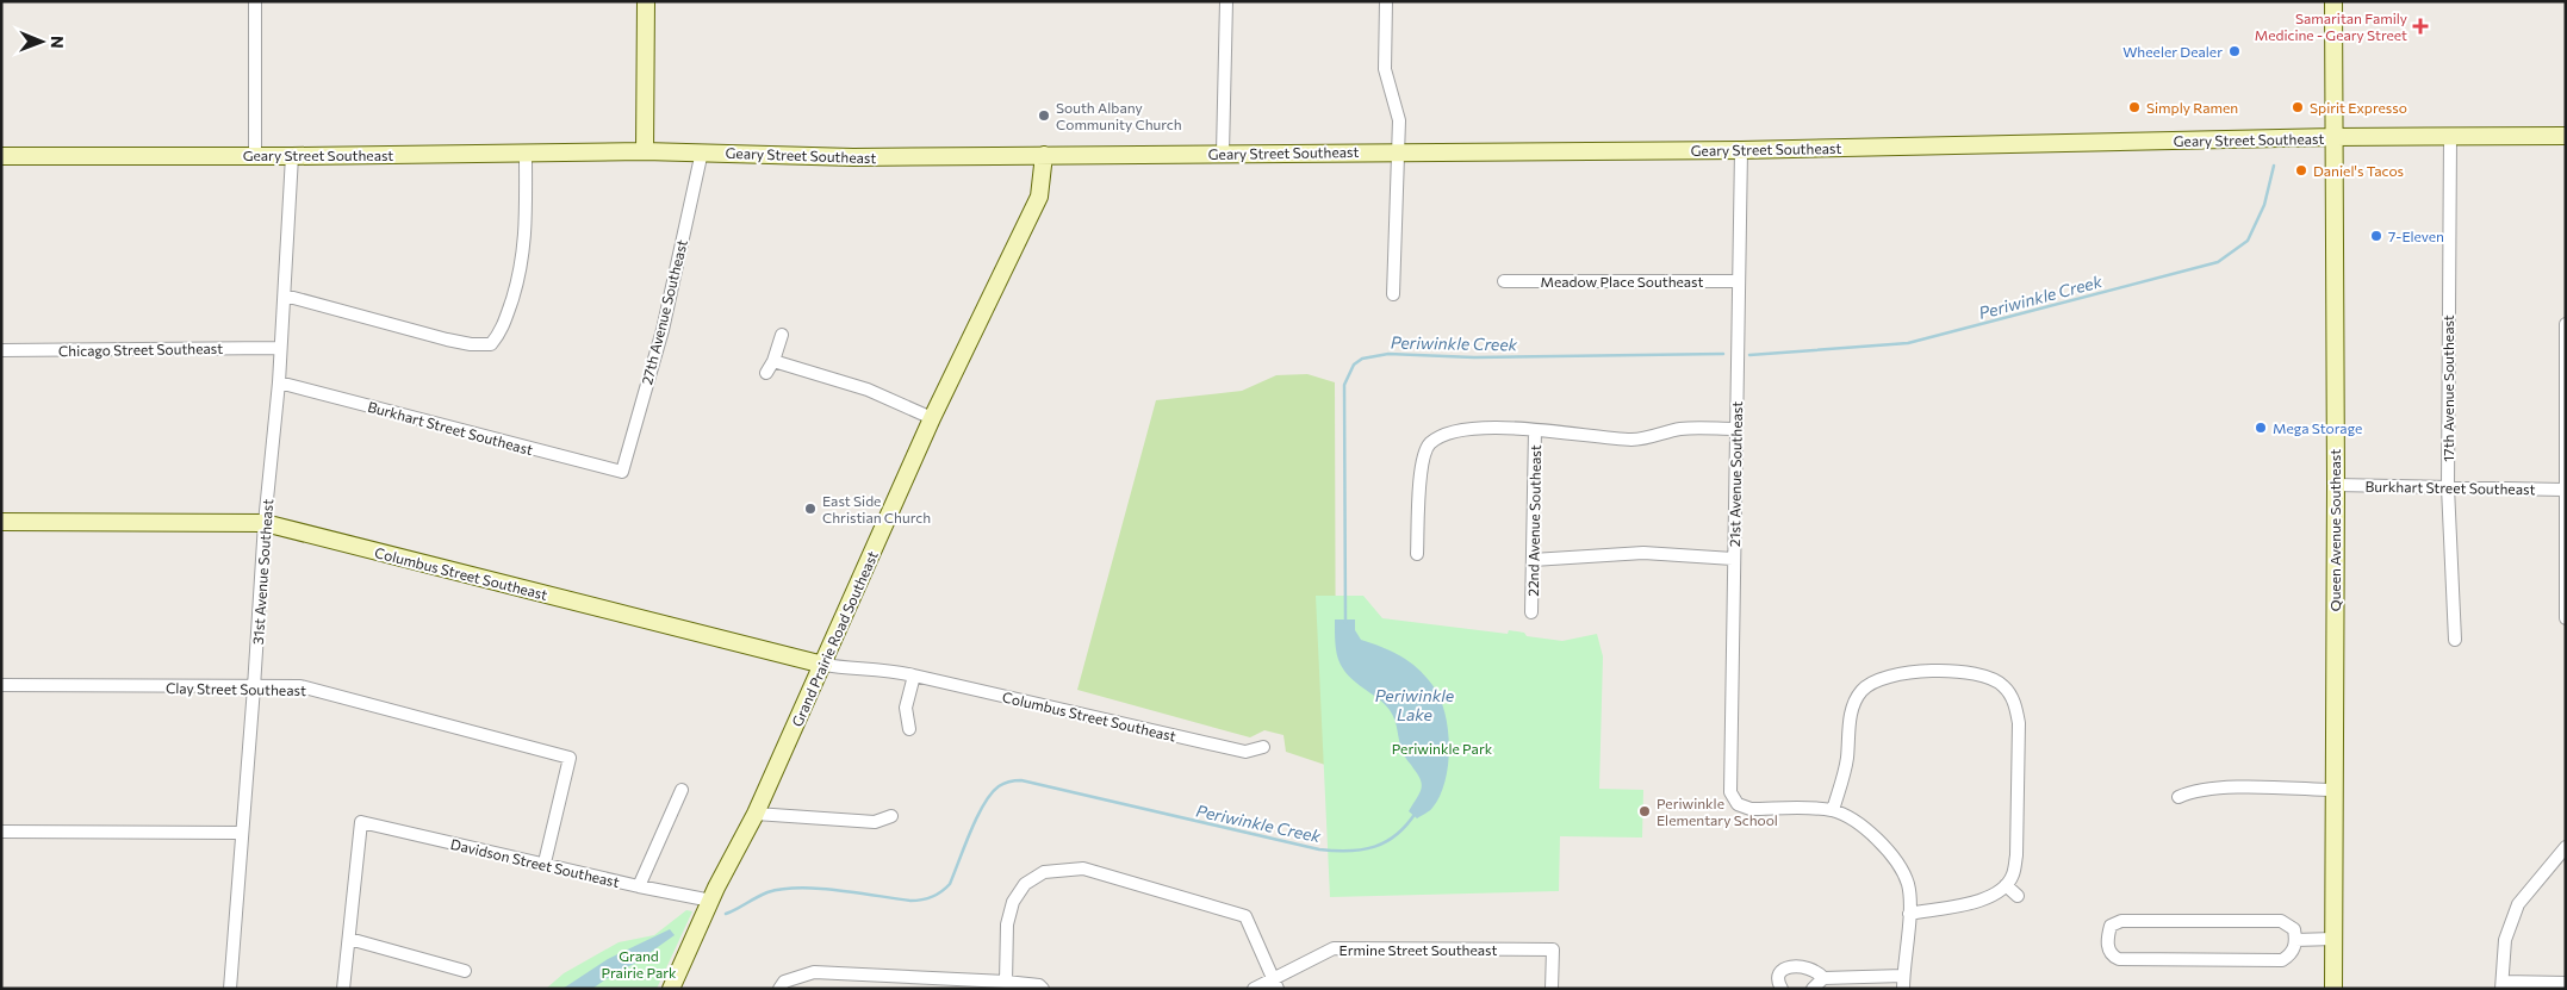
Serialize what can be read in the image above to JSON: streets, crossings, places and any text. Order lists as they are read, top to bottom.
{
  "streets": {
    "main road": [
      "Geary Street Southeast",
      "Queen Avenue Southeast",
      "Columbus Street Southeast",
      "Grand Prairie Road Southeast"
    ],
    "street": [
      "Meadow Place Southeast",
      "27th Avenue Southeast",
      "Chicago Street Southeast",
      "17th Avenue Southeast",
      "Burkhart Street Southeast",
      "21st Avenue Southeast",
      "22nd Avenue Southeast",
      "31st Avenue Southeast",
      "Clay Street Southeast",
      "Davidson Street Southeast",
      "Ermine Street Southeast"
    ]
  },
  "crossings": [
    ["Geary Street Southeast", "27th Avenue Southeast"],
    ["Geary Street Southeast", "17th Avenue Southeast"],
    ["Geary Street Southeast", "21st Avenue Southeast"],
    ["Geary Street Southeast", "Queen Avenue Southeast"],
    ["Geary Street Southeast", "31st Avenue Southeast"],
    ["Geary Street Southeast", "Grand Prairie Road Southeast"],
    ["Meadow Place Southeast", "21st Avenue Southeast"],
    ["27th Avenue Southeast", "Burkhart Street Southeast"],
    ["Chicago Street Southeast", "31st Avenue Southeast"],
    ["17th Avenue Southeast", "Burkhart Street Southeast"],
    ["Burkhart Street Southeast", "Queen Avenue Southeast"],
    ["Burkhart Street Southeast", "31st Avenue Southeast"],
    ["31st Avenue Southeast", "Columbus Street Southeast"],
    ["31st Avenue Southeast", "Clay Street Southeast"],
    ["Columbus Street Southeast", "Grand Prairie Road Southeast"],
    ["Grand Prairie Road Southeast", "Davidson Street Southeast"],
    ["Clay Street Southeast", "Davidson Street Southeast"]
  ],
  "water": ["Periwinkle Creek", "Periwinkle Lake"],
  "parks": ["Periwinkle Park", "Grand Prairie Park"],
  "places": {
    "health": ["Samaritan Family Medicine - Geary Street"],
    "other": [
      "Wheeler Dealer",
      "Simply Ramen",
      "Spirit Expresso",
      "South Albany Community Church",
      "Daniel's Tacos",
      "7-Eleven",
      "Mega Storage",
      "East Side Christian Church",
      "Periwinkle Elementary School"
    ]
  },
  "north": "right"
}
